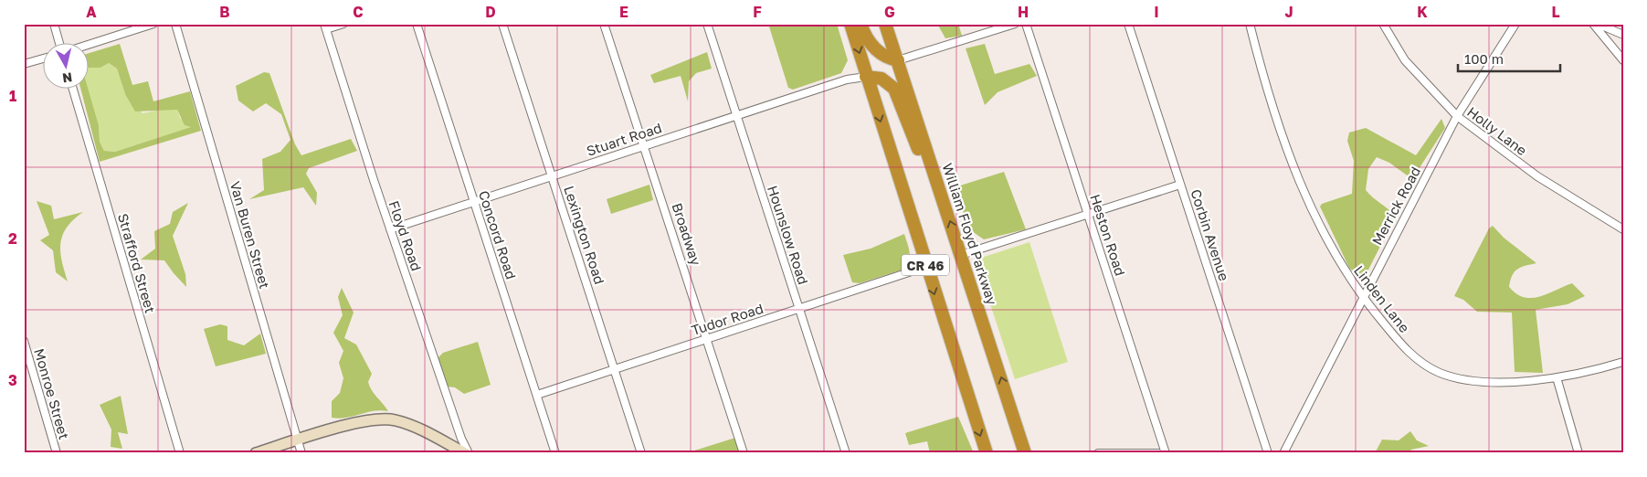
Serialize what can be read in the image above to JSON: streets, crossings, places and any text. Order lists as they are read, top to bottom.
{
  "streets": {
    "highway": ["William Floyd Parkway", "CR 46"],
    "street": [
      "Holly Lane",
      "Stuart Road",
      "Merrick Road",
      "Broadway",
      "Van Buren Street",
      "Concord Road",
      "Lexington Road",
      "Hounslow Road",
      "Heston Road",
      "Corbin Avenue",
      "Floyd Road",
      "Strafford Street",
      "Linden Lane",
      "Tudor Road",
      "Monroe Street"
    ]
  },
  "crossings": [
    ["Holly Lane", "Merrick Road"],
    ["Stuart Road", "Broadway"],
    ["Stuart Road", "Concord Road"],
    ["Stuart Road", "Lexington Road"],
    ["Stuart Road", "Hounslow Road"],
    ["Stuart Road", "Floyd Road"],
    ["Stuart Road", "CR 46"],
    ["Merrick Road", "Linden Lane"],
    ["Broadway", "Tudor Road"],
    ["Concord Road", "Tudor Road"],
    ["Lexington Road", "Tudor Road"],
    ["Hounslow Road", "Tudor Road"],
    ["CR 46", "Tudor Road"]
  ],
  "scale_bar": "100 m",
  "north": "bottom",
  "grid": {
    "columns": [
      "A",
      "B",
      "C",
      "D",
      "E",
      "F",
      "G",
      "H",
      "I",
      "J",
      "K",
      "L"
    ],
    "rows": ["1", "2", "3"]
  }
}
